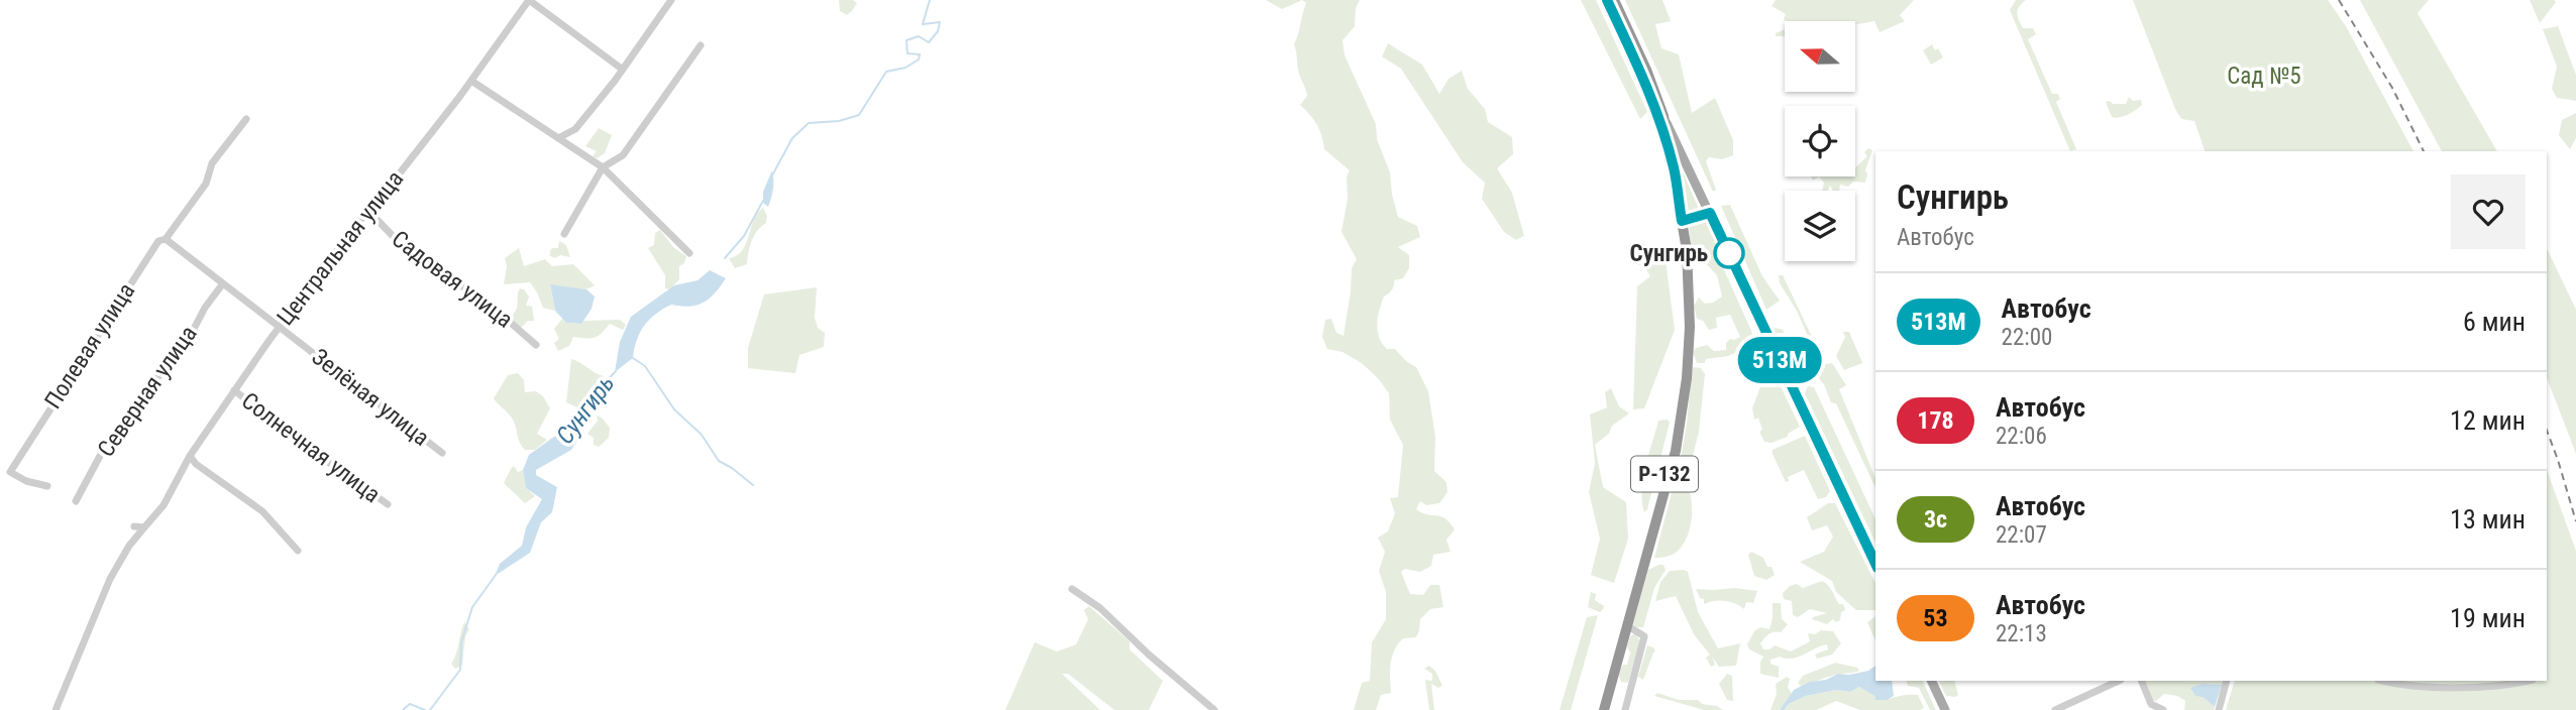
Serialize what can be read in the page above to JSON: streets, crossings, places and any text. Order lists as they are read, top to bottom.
{
  "streets": {
    "highway": ["Р-132"],
    "street": [
      "Центральная улица",
      "Садовая улица",
      "Полевая улица",
      "Северная улица",
      "Зелёная улица",
      "Солнечная улица"
    ]
  },
  "crossings": [
    ["Центральная улица", "Садовая улица"],
    ["Центральная улица", "Зелёная улица"],
    ["Центральная улица", "Солнечная улица"],
    ["Полевая улица", "Зелёная улица"],
    ["Северная улица", "Зелёная улица"]
  ],
  "water": ["Сунгирь"],
  "parks": ["Сад №5"],
  "places": ["Сунгирь"],
  "lines": ["bus line 513М"],
  "north": "left",
  "page": {
    "on_map": "513М",
    "heading": ["Сунгирь", "Автобус"],
    "list": [
      {
        "mark": "513М",
        "name": "Автобус",
        "note": "22:00",
        "value": "6 мин"
      },
      {
        "mark": "178",
        "name": "Автобус",
        "note": "22:06",
        "value": "12 мин"
      },
      {
        "mark": "3с",
        "name": "Автобус",
        "note": "22:07",
        "value": "13 мин"
      },
      {
        "mark": "53",
        "name": "Автобус",
        "note": "22:13",
        "value": "19 мин"
      }
    ]
  }
}
